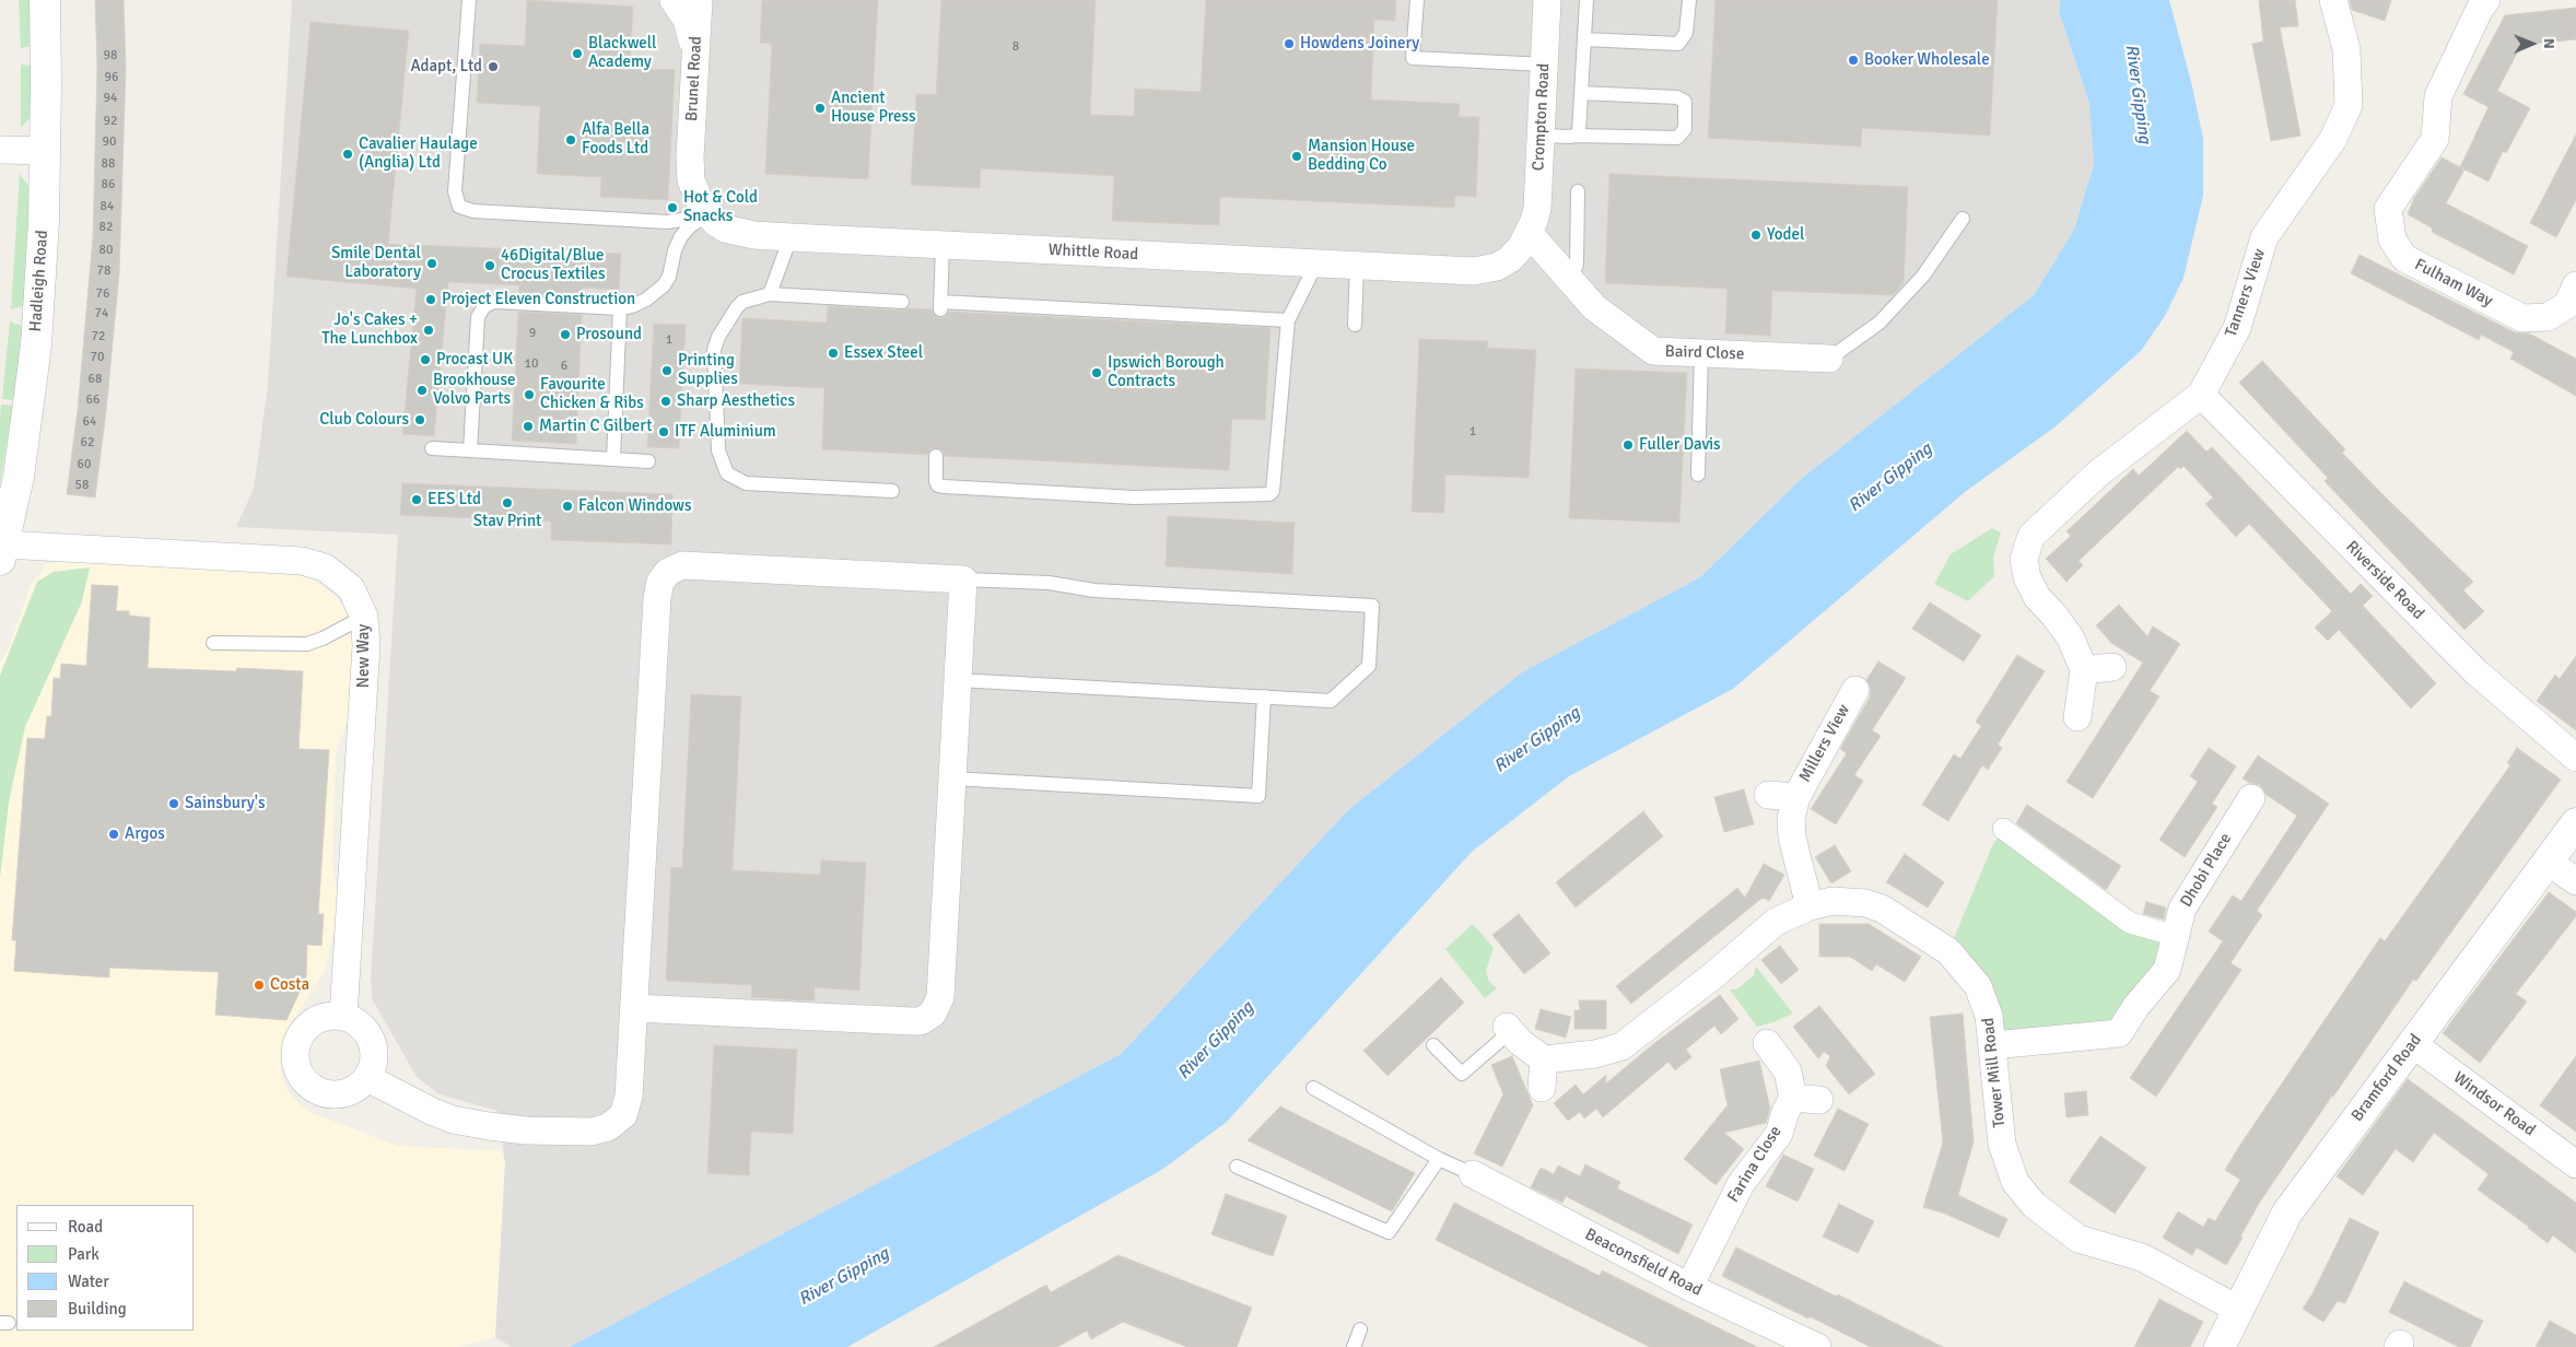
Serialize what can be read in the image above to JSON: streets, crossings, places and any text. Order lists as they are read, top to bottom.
{
  "streets": {
    "main road": ["Hadleigh Road", "Bramford Road"],
    "street": [
      "Brunel Road",
      "Crompton Road",
      "Whittle Road",
      "Fulham Way",
      "Tanners View",
      "Baird Close",
      "Riverside Road",
      "New Way",
      "Millers View",
      "Dhobi Place",
      "Tower Mill Road",
      "Windsor Road",
      "Farina Close",
      "Beaconsfield Road"
    ]
  },
  "crossings": [
    ["Brunel Road", "Whittle Road"],
    ["Crompton Road", "Whittle Road"],
    ["Crompton Road", "Baird Close"],
    ["Whittle Road", "Baird Close"],
    ["Hadleigh Road", "New Way"],
    ["Tanners View", "Riverside Road"],
    ["Millers View", "Tower Mill Road"],
    ["Dhobi Place", "Tower Mill Road"],
    ["Tower Mill Road", "Bramford Road"],
    ["Bramford Road", "Windsor Road"],
    ["Farina Close", "Beaconsfield Road"]
  ],
  "water": ["River Gipping"],
  "places": [
    "Howdens Joinery",
    "Blackwell Academy",
    "Booker Wholesale",
    "Adapt, Ltd",
    "Ancient House Press",
    "Alfa Bella Foods Ltd",
    "Cavalier Haulage (Anglia) Ltd",
    "Mansion House Bedding Co",
    "Hot & Cold Snacks",
    "Yodel",
    "Smile Dental Laboratory",
    "46Digital/Blue Crocus Textiles",
    "Project Eleven Construction",
    "Jo's Cakes + The Lunchbox",
    "Prosound",
    "Essex Steel",
    "Procast UK",
    "Printing Supplies",
    "Ipswich Borough Contracts",
    "Brookhouse Volvo Parts",
    "Favourite Chicken & Ribs",
    "Sharp Aesthetics",
    "Club Colours",
    "Martin C Gilbert",
    "ITF Aluminium",
    "Fuller Davis",
    "EES Ltd",
    "Stav Print",
    "Falcon Windows",
    "Sainsbury's",
    "Argos",
    "Costa"
  ],
  "house_numbers": [
    "8",
    "98",
    "96",
    "94",
    "92",
    "90",
    "88",
    "86",
    "84",
    "82",
    "80",
    "78",
    "76",
    "74",
    "9",
    "72",
    "1",
    "70",
    "10",
    "6",
    "68",
    "66",
    "64",
    "1",
    "62",
    "60",
    "58"
  ],
  "legend": [
    "Road",
    "Park",
    "Water",
    "Building"
  ],
  "north": "right"
}
